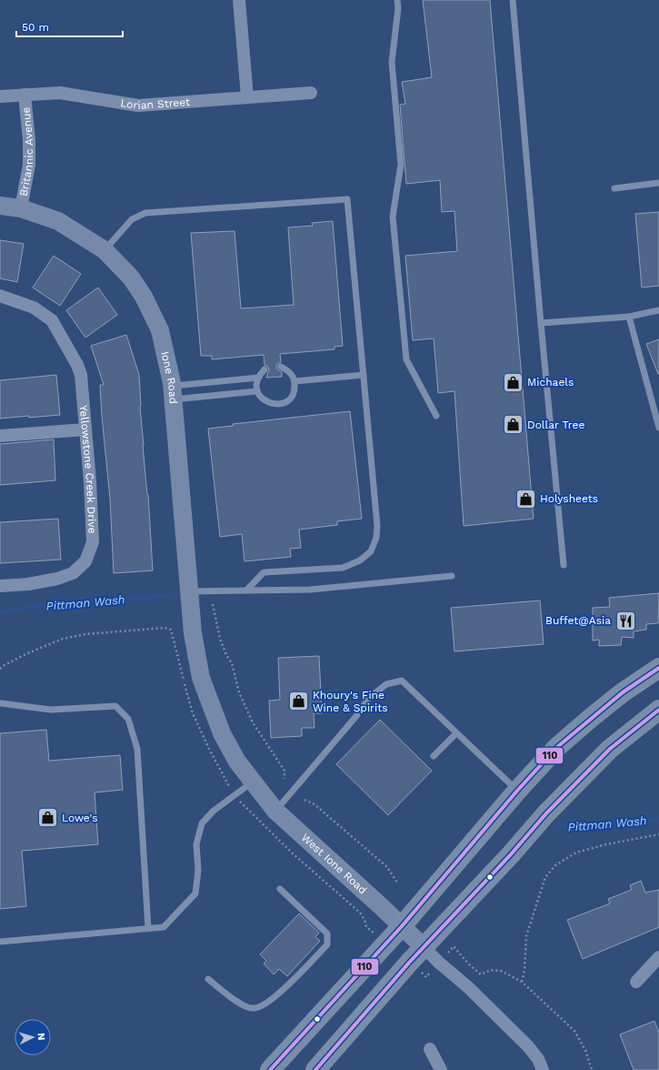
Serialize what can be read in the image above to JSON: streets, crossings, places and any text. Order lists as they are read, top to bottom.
{
  "streets": {
    "street": [
      "Lorian Street",
      "Britannic Avenue",
      "Ione Road",
      "Yellowstone Creek Drive",
      "West Ione Road"
    ]
  },
  "crossings": [
    ["Lorian Street", "Britannic Avenue"],
    ["Britannic Avenue", "Ione Road"],
    ["Ione Road", "West Ione Road"]
  ],
  "water": ["Pittman Wash"],
  "places": {
    "shop": [
      "Michaels",
      "Dollar Tree",
      "Holysheets",
      "Khoury's Fine Wine & Spirits",
      "Lowe's"
    ],
    "restaurant": ["Buffet@Asia"]
  },
  "lines": ["transit line 110"],
  "scale_bar": "50 m",
  "north": "right"
}
